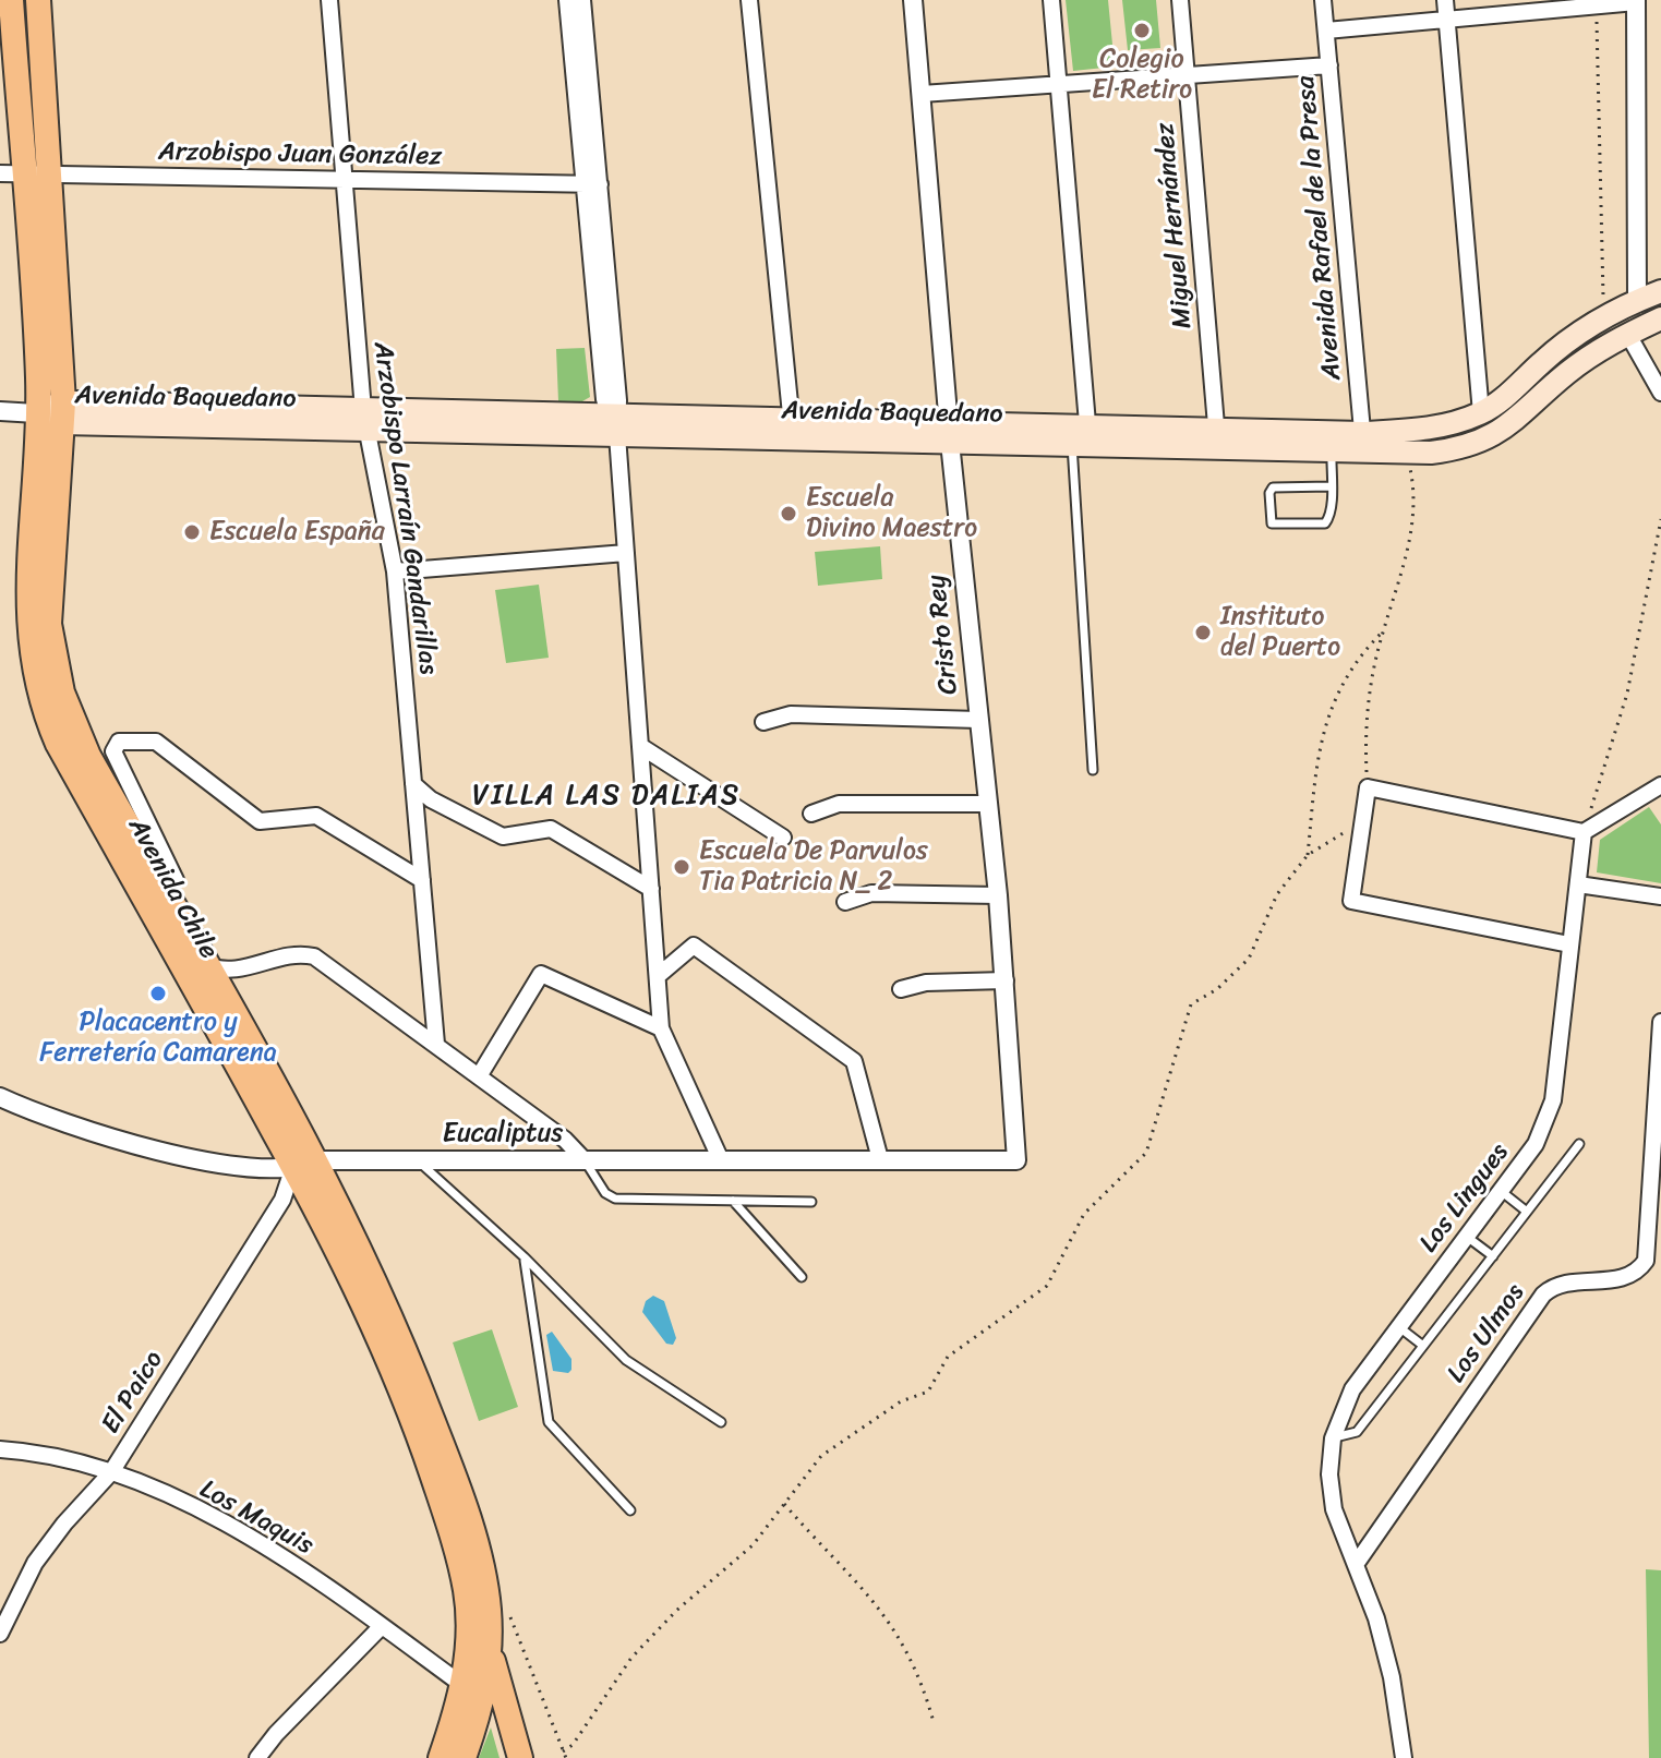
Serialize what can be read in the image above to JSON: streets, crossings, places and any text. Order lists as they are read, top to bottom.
{
  "streets": {
    "highway": ["Avenida Chile"],
    "main road": ["Avenida Baquedano"],
    "street": [
      "Arzobispo Juan González",
      "Miguel Hernández",
      "Avenida Rafael de la Presa",
      "Arzobispo Larraín Gandarillas",
      "Cristo Rey",
      "Eucaliptus",
      "Los Lingues",
      "Los Ulmos",
      "El Paico",
      "Los Maquis"
    ]
  },
  "crossings": [
    ["Arzobispo Juan González", "Arzobispo Larraín Gandarillas"],
    ["Arzobispo Juan González", "Avenida Chile"],
    ["Miguel Hernández", "Avenida Baquedano"],
    ["Avenida Rafael de la Presa", "Avenida Baquedano"],
    ["Avenida Baquedano", "Arzobispo Larraín Gandarillas"],
    ["Avenida Baquedano", "Cristo Rey"],
    ["Avenida Baquedano", "Avenida Chile"],
    ["Cristo Rey", "Eucaliptus"],
    ["Avenida Chile", "Eucaliptus"],
    ["Avenida Chile", "El Paico"],
    ["Avenida Chile", "Los Maquis"],
    ["Eucaliptus", "El Paico"],
    ["Los Lingues", "Los Ulmos"],
    ["El Paico", "Los Maquis"]
  ],
  "districts": ["VILLA LAS DALIAS"],
  "places": [
    "Colegio El Retiro",
    "Escuela Divino Maestro",
    "Escuela España",
    "Instituto del Puerto",
    "Escuela De Parvulos Tia Patricia N_ 2",
    "Placacentro y Ferretería Camarena"
  ]
}
